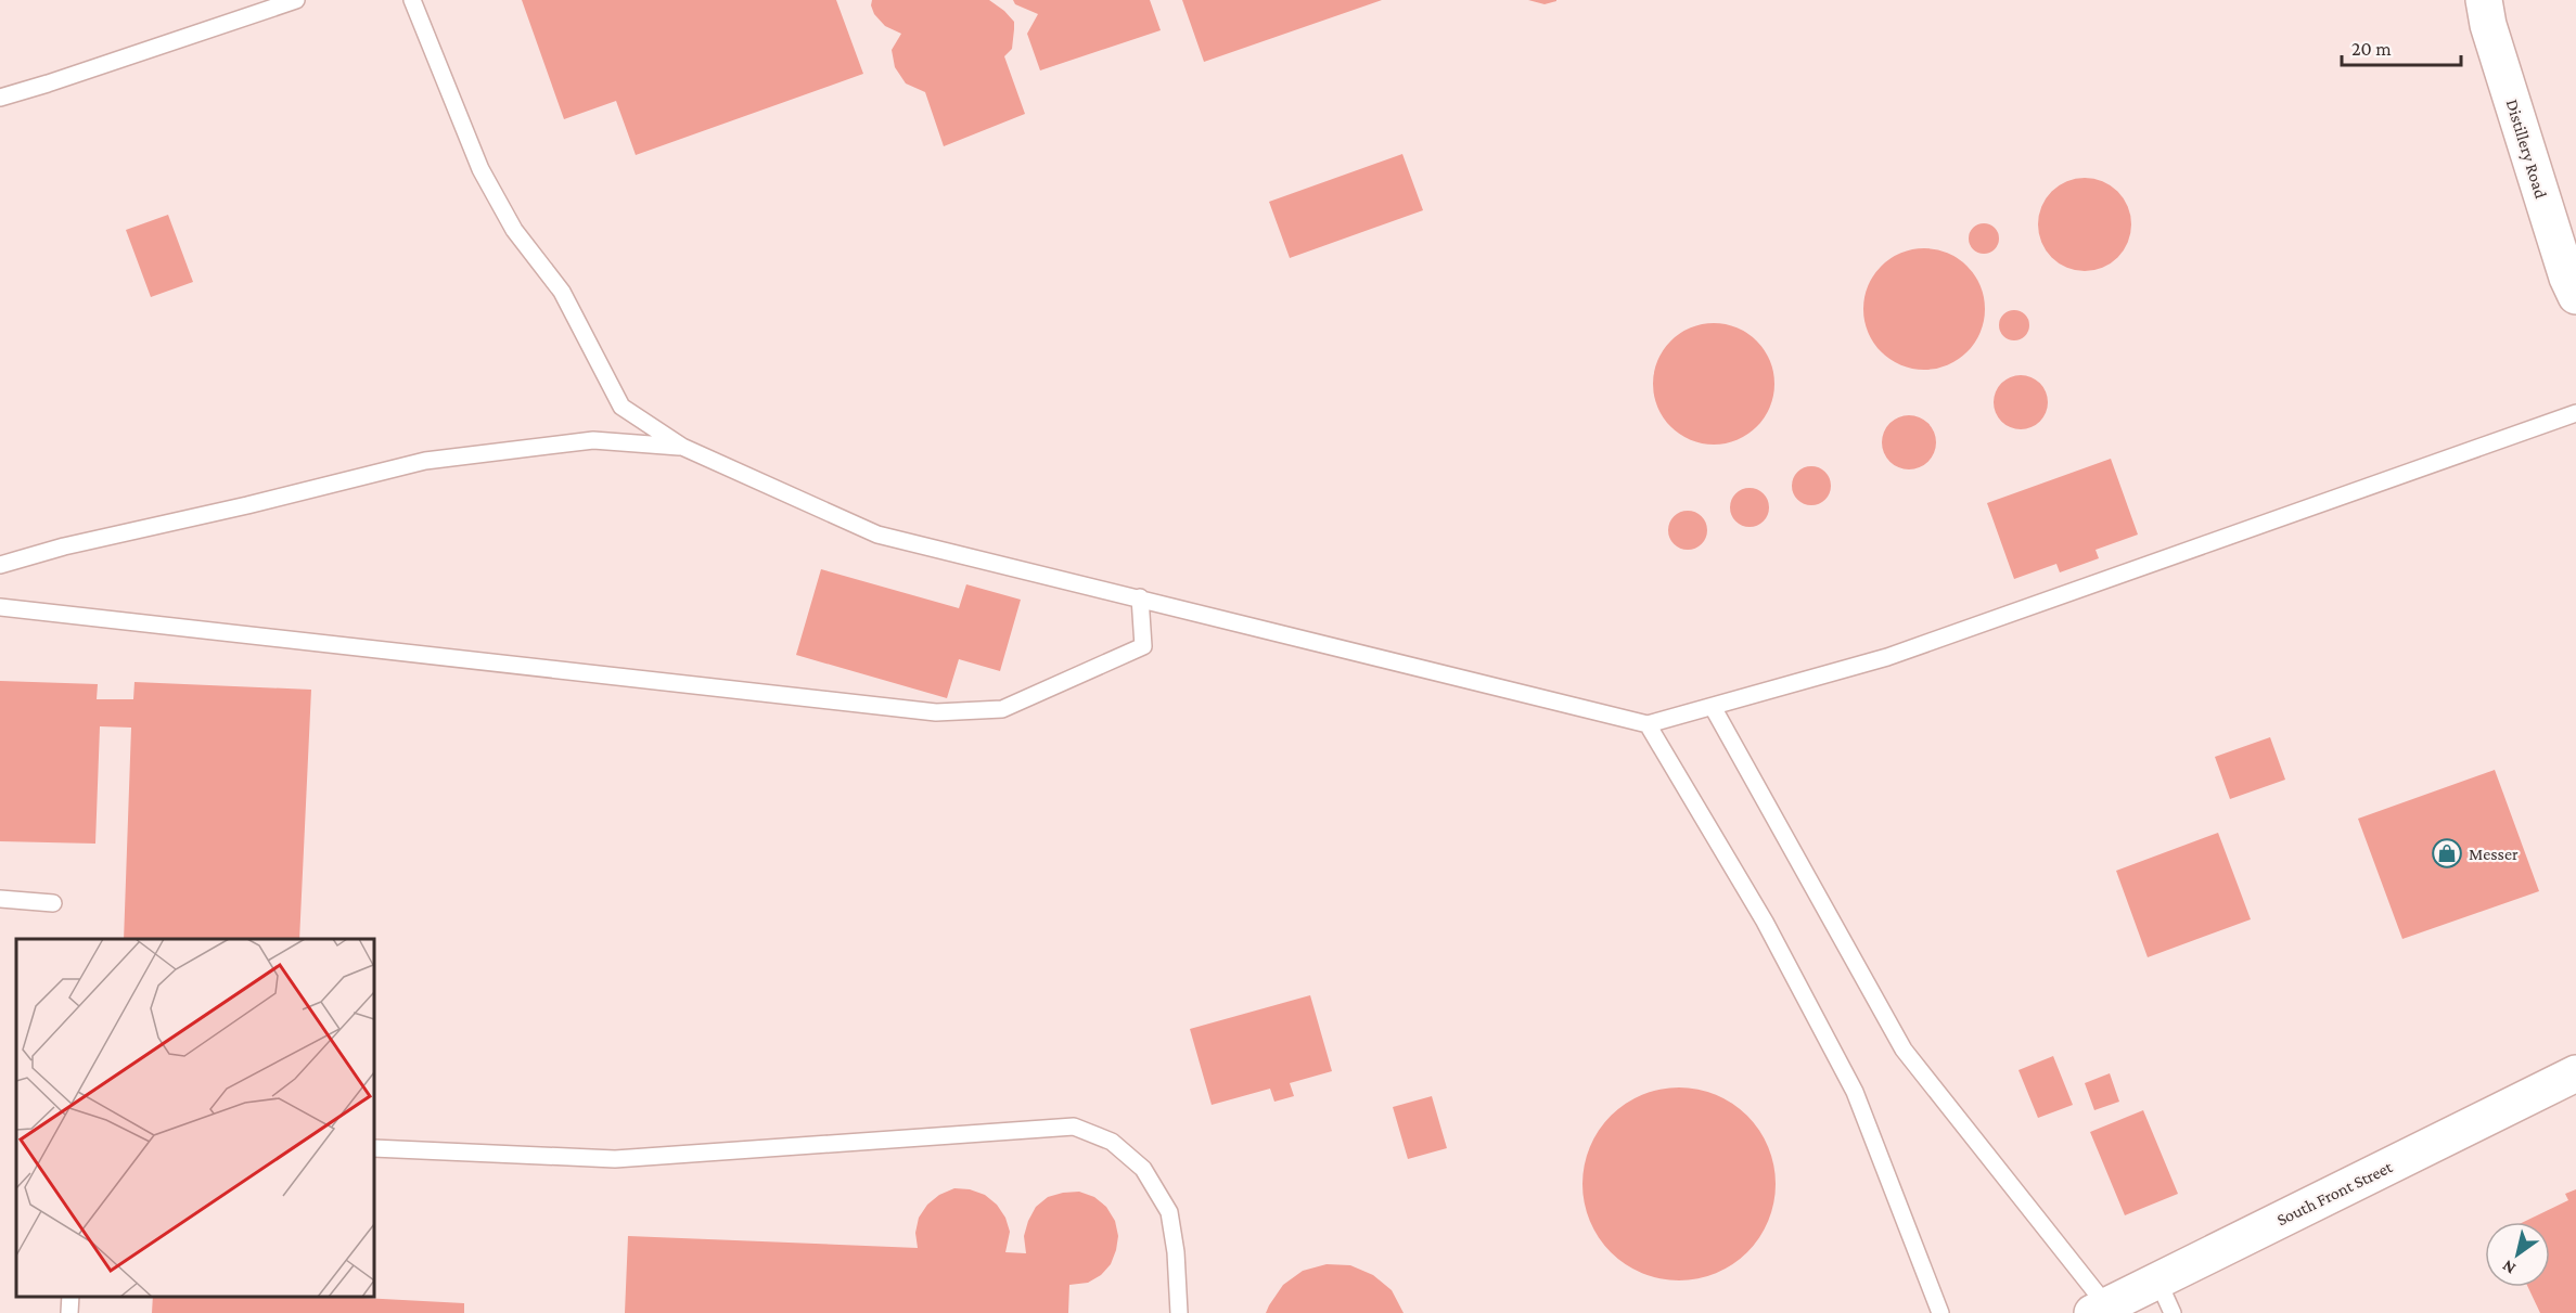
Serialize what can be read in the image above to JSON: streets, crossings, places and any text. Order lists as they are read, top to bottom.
{
  "streets": {
    "street": ["Distillery Road", "South Front Street"]
  },
  "places": {
    "shop": ["Messer"]
  },
  "scale_bar": "20 m",
  "north": "bottom left"
}
